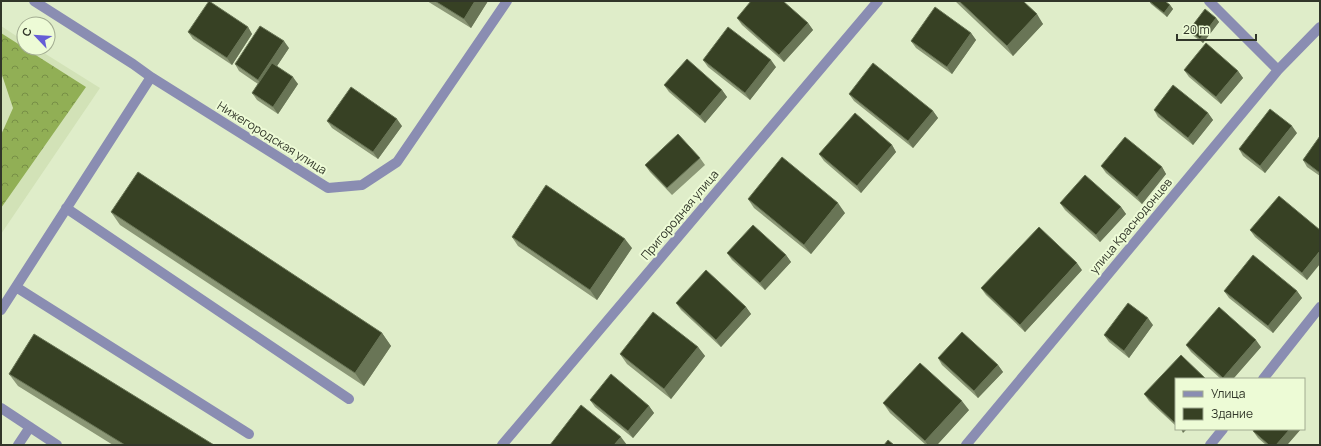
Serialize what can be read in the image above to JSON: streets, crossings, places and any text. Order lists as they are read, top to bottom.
{
  "streets": {
    "street": ["Нижегородская улица", "Пригородная улица", "улица Краснодонцев"]
  },
  "legend": ["Улица", "Здание"],
  "scale_bar": "20 m",
  "north": "top left"
}
